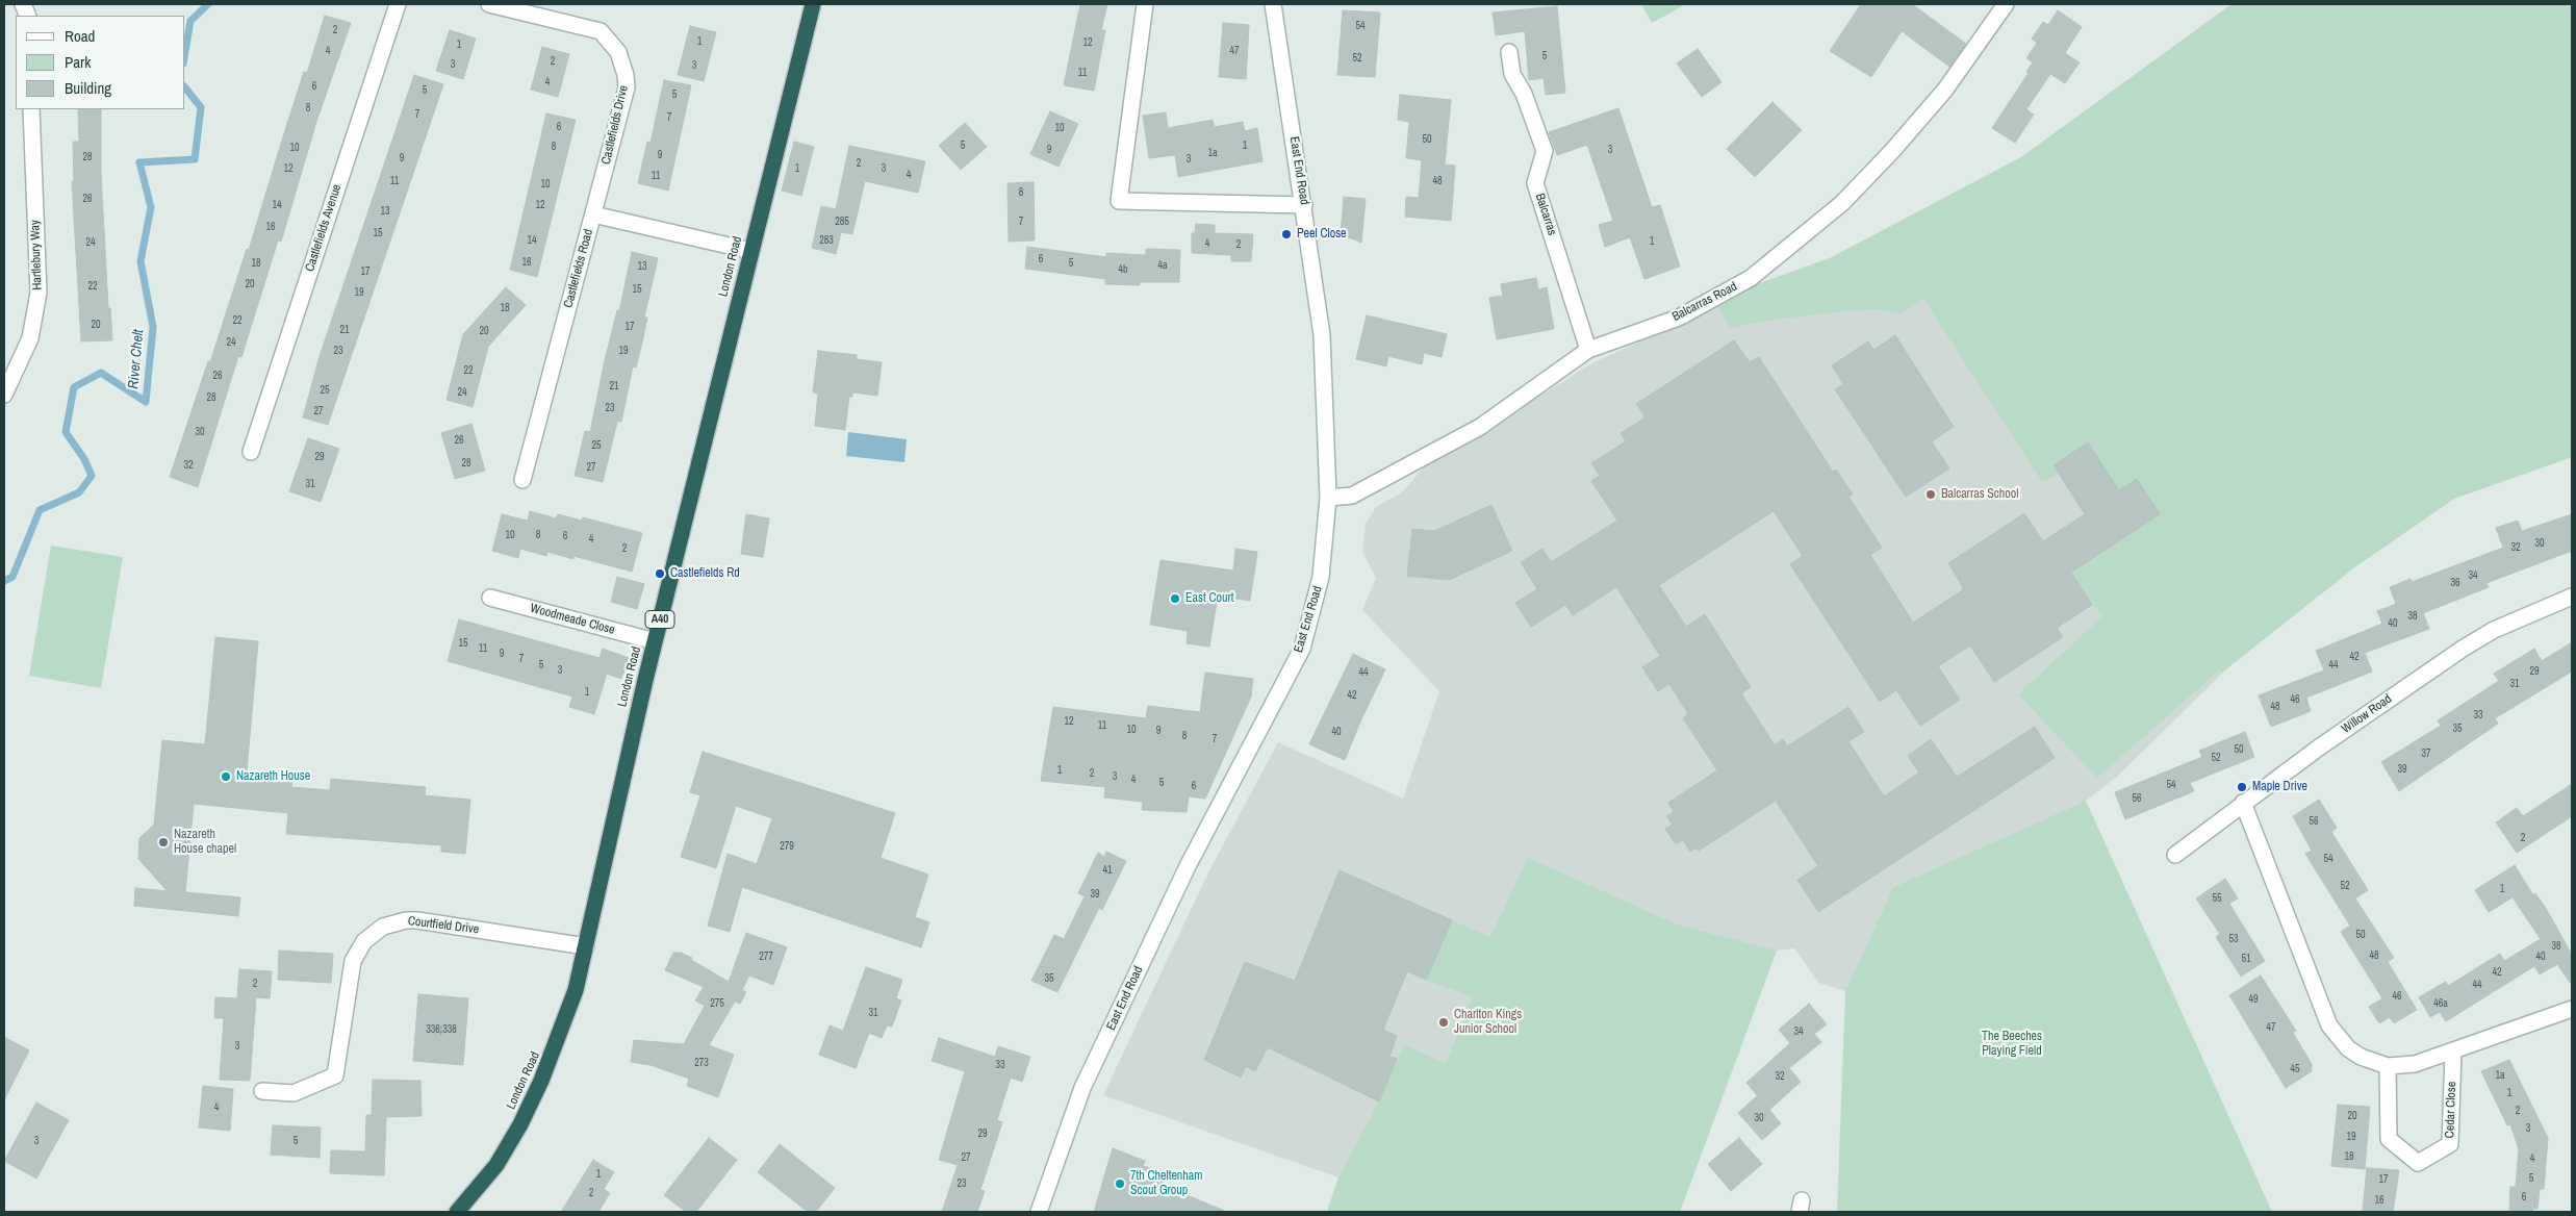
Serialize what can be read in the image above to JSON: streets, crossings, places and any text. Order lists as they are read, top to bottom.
{
  "streets": {
    "highway": ["London Road", "A40"],
    "street": [
      "Castlefields Drive",
      "East End Road",
      "Balcarras",
      "Castlefields Avenue",
      "Hartlebury Way",
      "Castlefields Road",
      "Balcarras Road",
      "Woodmeade Close",
      "Willow Road",
      "Courtfield Drive",
      "Cedar Close"
    ]
  },
  "crossings": [
    ["Castlefields Drive", "Castlefields Road"],
    ["East End Road", "Balcarras Road"],
    ["Balcarras", "Balcarras Road"],
    ["London Road", "Castlefields Road"],
    ["London Road", "Woodmeade Close"],
    ["London Road", "Courtfield Drive"]
  ],
  "water": ["River Chelt"],
  "parks": ["The Beeches Playing Field"],
  "places": [
    "Peel Close",
    "Balcarras School",
    "Castlefields Rd",
    "East Court",
    "Nazareth House",
    "Maple Drive",
    "Nazareth House chapel",
    "Charlton Kings Junior School",
    "7th Cheltenham Scout Group"
  ],
  "house_numbers": [
    "54",
    "2",
    "1",
    "12",
    "1",
    "4",
    "47",
    "5",
    "52",
    "2",
    "3",
    "3",
    "11",
    "4",
    "6",
    "5",
    "5",
    "8",
    "7",
    "7",
    "6",
    "10",
    "50",
    "5",
    "1",
    "8",
    "10",
    "9",
    "3",
    "1a",
    "9",
    "28",
    "9",
    "3",
    "2",
    "12",
    "1",
    "3",
    "4",
    "11",
    "11",
    "48",
    "10",
    "8",
    "26",
    "14",
    "12",
    "13",
    "285",
    "7",
    "16",
    "15",
    "14",
    "283",
    "1",
    "24",
    "4",
    "2",
    "6",
    "16",
    "18",
    "5",
    "4a",
    "13",
    "4b",
    "17",
    "20",
    "22",
    "15",
    "19",
    "18",
    "22",
    "20",
    "17",
    "21",
    "20",
    "24",
    "23",
    "19",
    "22",
    "26",
    "21",
    "25",
    "24",
    "28",
    "23",
    "27",
    "30",
    "26",
    "25",
    "29",
    "28",
    "32",
    "27",
    "31",
    "10",
    "8",
    "6",
    "4",
    "30",
    "32",
    "2",
    "34",
    "36",
    "38",
    "40",
    "15",
    "11",
    "9",
    "42",
    "7",
    "5",
    "44",
    "3",
    "29",
    "44",
    "31",
    "1",
    "42",
    "46",
    "48",
    "33",
    "12",
    "11",
    "35",
    "10",
    "9",
    "40",
    "8",
    "7",
    "50",
    "37",
    "52",
    "39",
    "1",
    "2",
    "3",
    "4",
    "5",
    "54",
    "6",
    "56",
    "56",
    "2",
    "279",
    "54",
    "41",
    "52",
    "1",
    "39",
    "55",
    "50",
    "53",
    "38",
    "48",
    "277",
    "40",
    "51",
    "42",
    "35",
    "2",
    "44",
    "46",
    "49",
    "275",
    "46a",
    "31",
    "47",
    "336;338",
    "34",
    "3",
    "273",
    "33",
    "45",
    "1a",
    "32",
    "1",
    "4",
    "2",
    "20",
    "30",
    "3",
    "29",
    "19",
    "3",
    "5",
    "18",
    "27",
    "4",
    "1",
    "5",
    "17",
    "23",
    "2",
    "6",
    "16"
  ],
  "legend": ["Road", "Park", "Building"]
}
